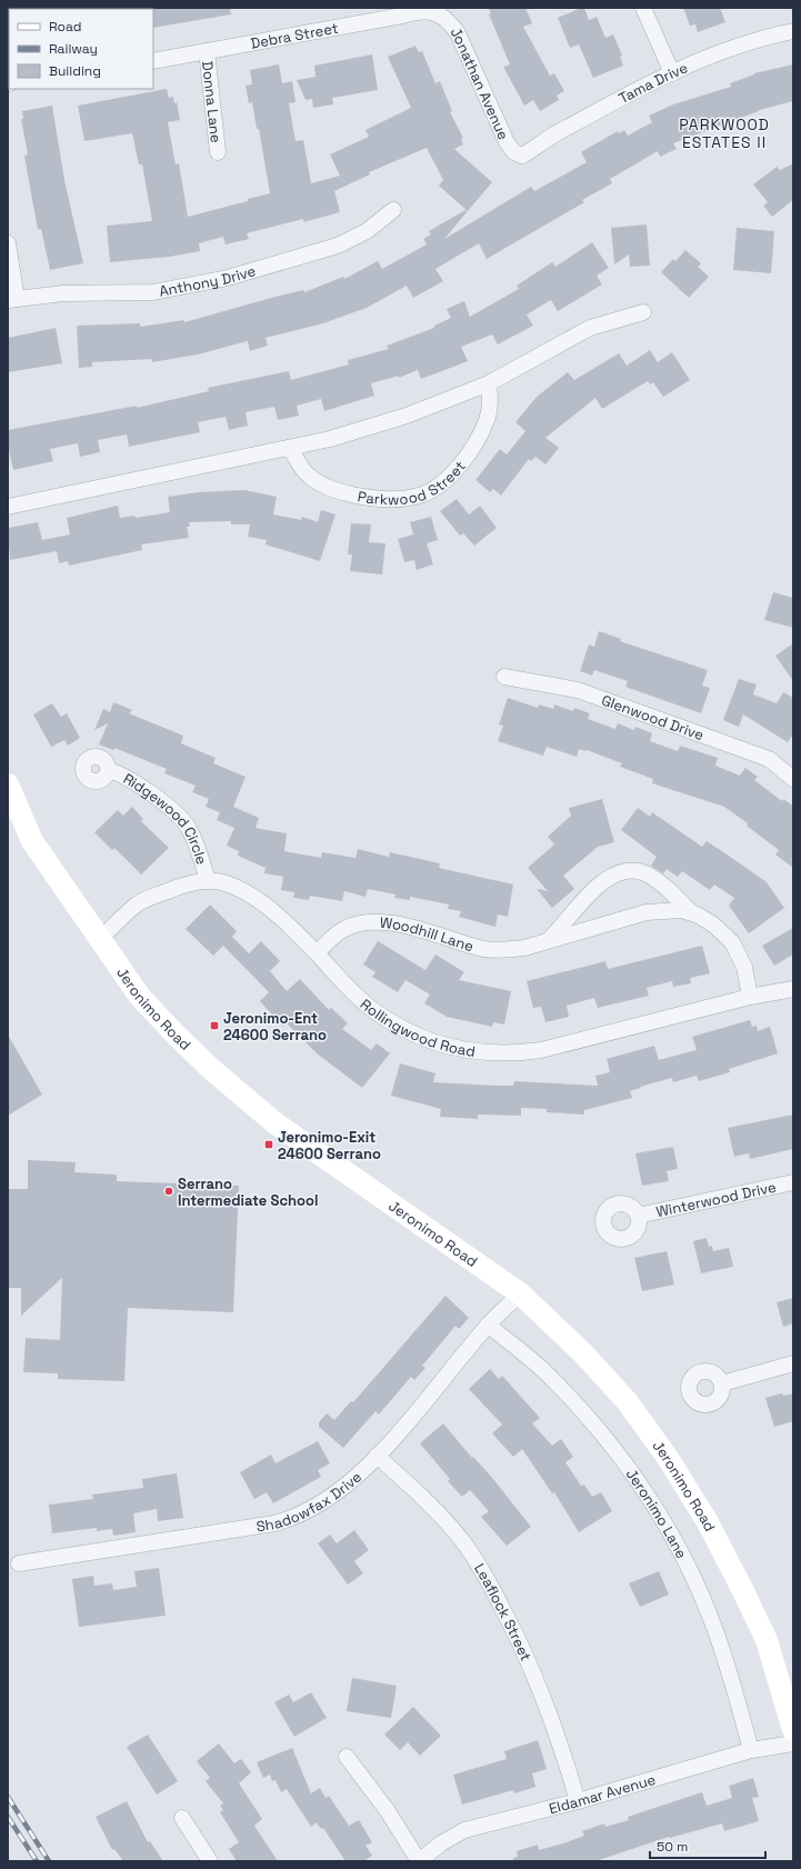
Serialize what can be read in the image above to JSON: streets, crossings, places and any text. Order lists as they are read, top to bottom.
{
  "streets": {
    "main road": ["Jeronimo Road"],
    "street": [
      "Debra Street",
      "Jonathan Avenue",
      "Tama Drive",
      "Donna Lane",
      "Anthony Drive",
      "Parkwood Street",
      "Glenwood Drive",
      "Ridgewood Circle",
      "Woodhill Lane",
      "Rollingwood Road",
      "Winterwood Drive",
      "Shadowfax Drive",
      "Jeronimo Lane",
      "Leaflock Street",
      "Eldamar Avenue"
    ]
  },
  "crossings": [
    ["Debra Street", "Jonathan Avenue"],
    ["Debra Street", "Donna Lane"],
    ["Jonathan Avenue", "Tama Drive"],
    ["Ridgewood Circle", "Rollingwood Road"],
    ["Woodhill Lane", "Rollingwood Road"],
    ["Jeronimo Road", "Rollingwood Road"],
    ["Jeronimo Road", "Shadowfax Drive"],
    ["Shadowfax Drive", "Jeronimo Lane"],
    ["Shadowfax Drive", "Leaflock Street"],
    ["Jeronimo Lane", "Eldamar Avenue"],
    ["Leaflock Street", "Eldamar Avenue"]
  ],
  "districts": ["PARKWOOD ESTATES II"],
  "places": {
    "transit": ["Jeronimo-Ent 24600 Serrano", "Jeronimo-Exit 24600 Serrano"],
    "other": ["Serrano Intermediate School"]
  },
  "legend": ["Road", "Railway", "Building"],
  "scale_bar": "50 m"
}
